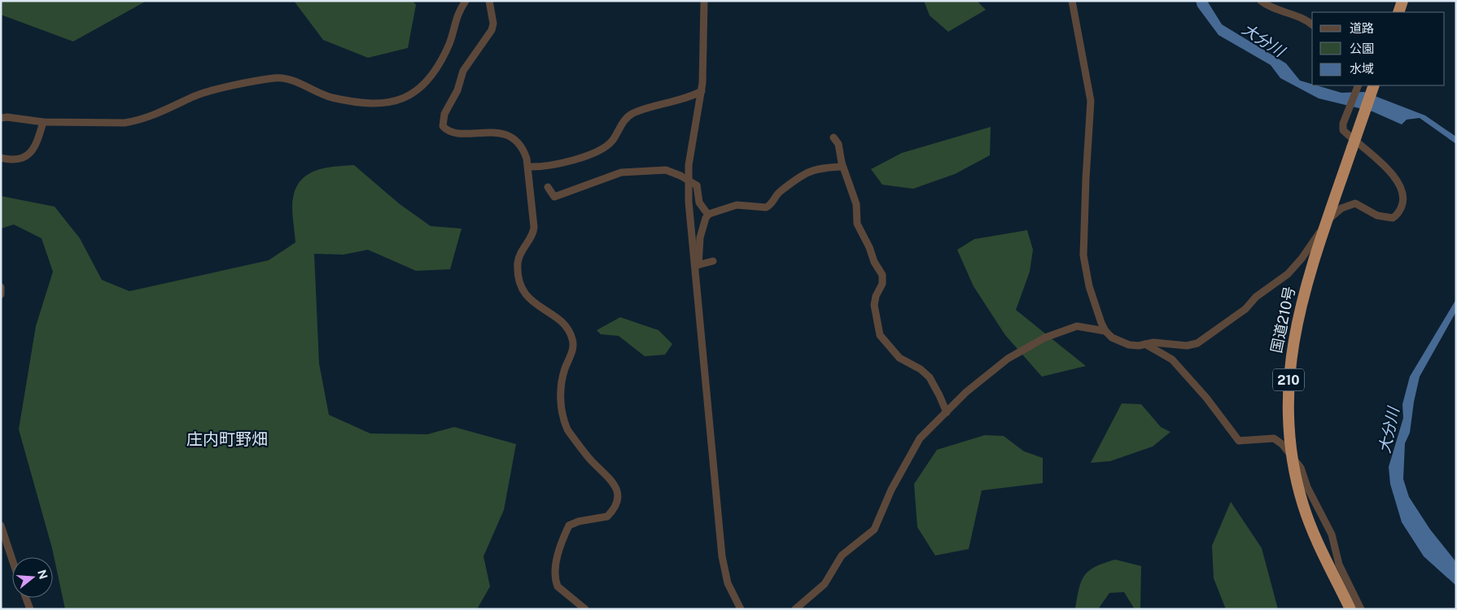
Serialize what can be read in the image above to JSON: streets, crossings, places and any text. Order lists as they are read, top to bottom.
{
  "streets": {
    "highway": ["国道210号", "210"]
  },
  "districts": ["庄内町野畑"],
  "water": ["大分川"],
  "legend": ["道路", "公園", "水域"],
  "north": "right"
}
